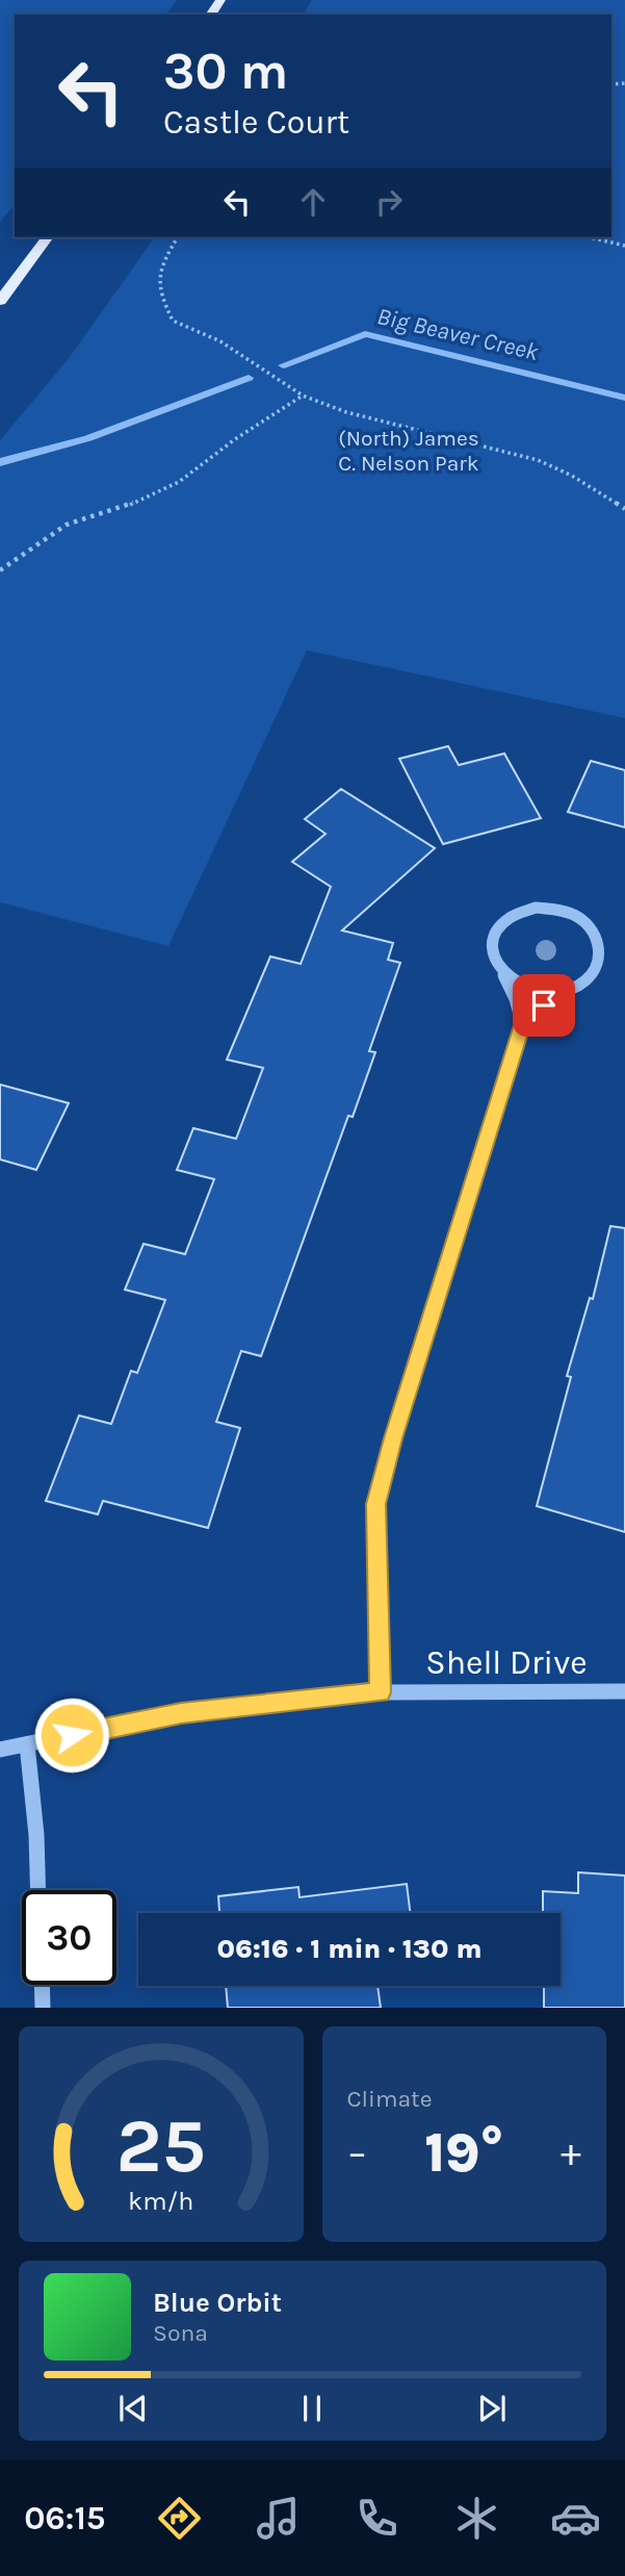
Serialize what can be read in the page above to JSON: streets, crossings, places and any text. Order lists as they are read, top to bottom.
{
  "streets": {
    "street": ["Shell Drive"]
  },
  "water": ["Big Beaver Creek"],
  "parks": ["(North) James C. Nelson Park"],
  "page": {
    "turn": ["30 m", "Castle Court"],
    "limit": "30",
    "trip": "06:16 · 1 min · 130 m",
    "tile": "Climate",
    "heat": ["−", "19°", "+"],
    "song": ["Blue Orbit", "Sona"],
    "tabs": "06:15",
    "gauge": ["25", "km/h"]
  }
}
